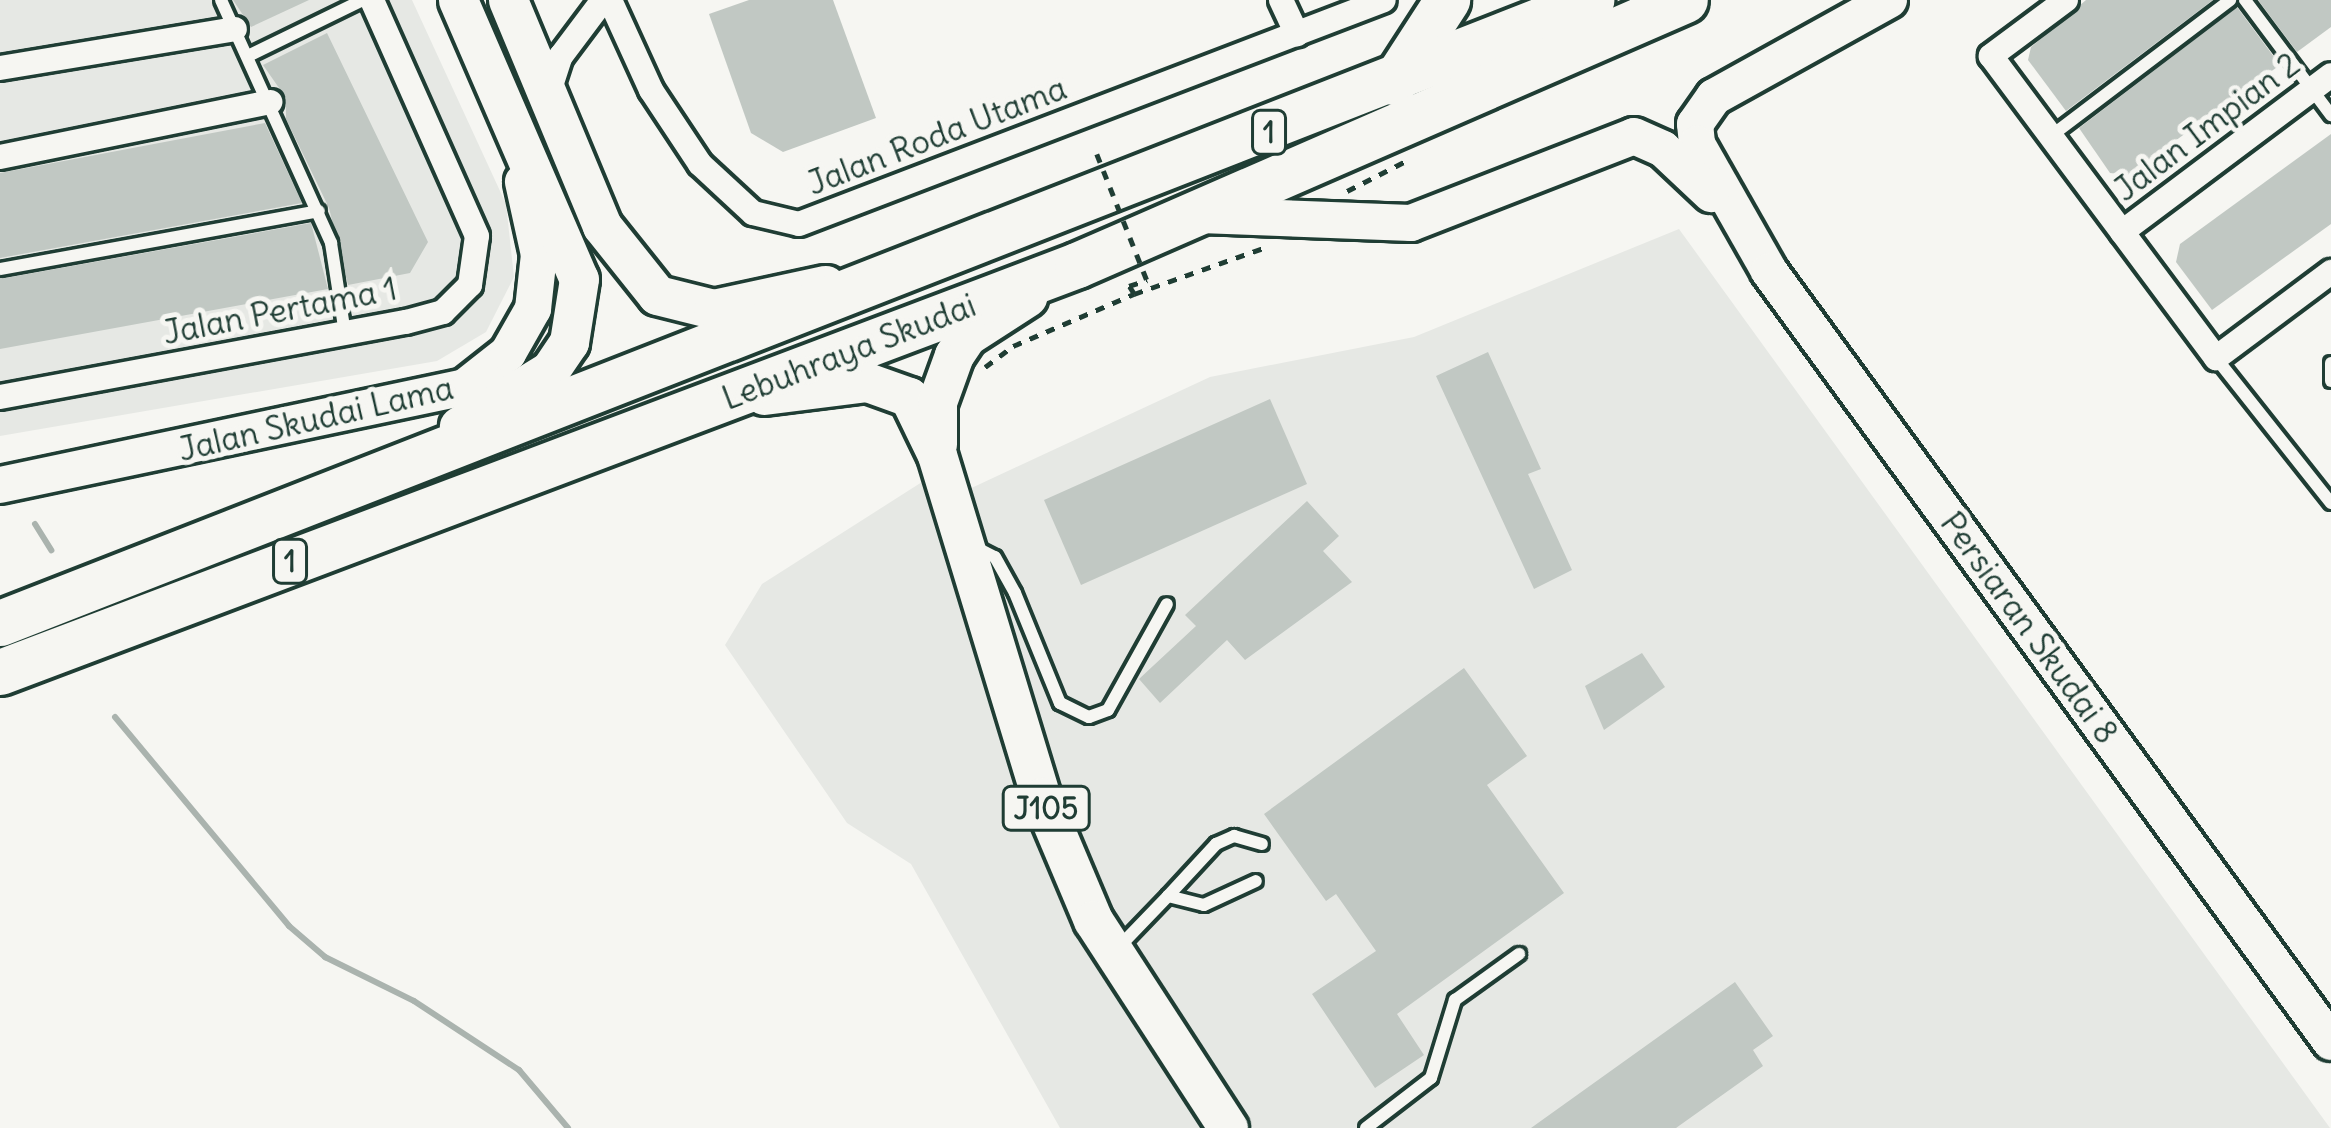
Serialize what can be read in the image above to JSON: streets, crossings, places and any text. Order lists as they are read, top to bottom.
{
  "streets": {
    "highway": ["1", "Lebuhraya Skudai"],
    "main road": ["J105"],
    "street": [
      "Jalan Impian 2",
      "Jalan Roda Utama",
      "Jalan Pertama 1",
      "Jalan Skudai Lama",
      "Persiaran Skudai 8"
    ]
  },
  "crossings": [
    ["Lebuhraya Skudai", "J105"]
  ]
}
